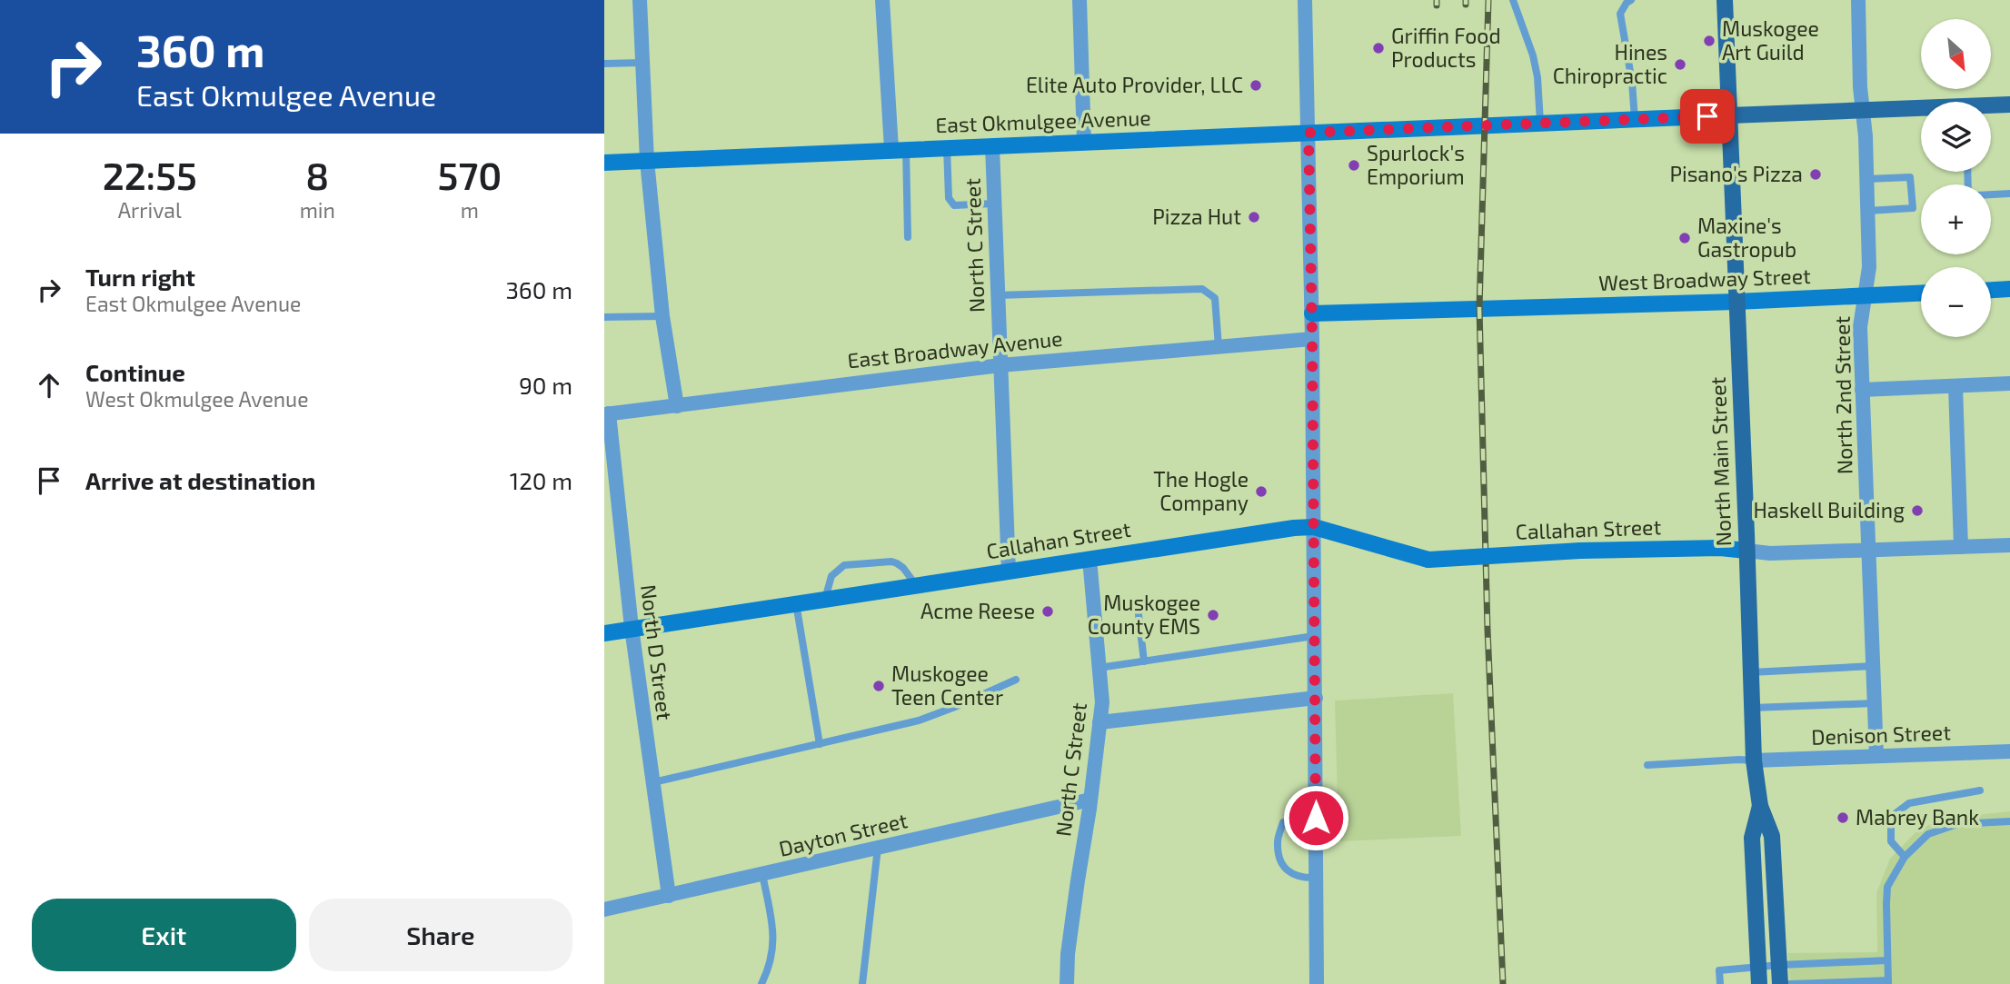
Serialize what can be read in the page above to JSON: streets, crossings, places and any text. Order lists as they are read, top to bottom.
{
  "streets": {
    "main road": ["North Main Street"],
    "street": [
      "East Okmulgee Avenue",
      "North C Street",
      "West Broadway Street",
      "East Broadway Avenue",
      "North 2nd Street",
      "Callahan Street",
      "North D Street",
      "Denison Street",
      "Dayton Street"
    ]
  },
  "crossings": [
    ["East Okmulgee Avenue", "North C Street"],
    ["East Okmulgee Avenue", "North Main Street"],
    ["North C Street", "East Broadway Avenue"],
    ["North C Street", "Callahan Street"],
    ["North C Street", "Dayton Street"],
    ["West Broadway Street", "North 2nd Street"],
    ["West Broadway Street", "North Main Street"],
    ["East Broadway Avenue", "North D Street"],
    ["North 2nd Street", "Denison Street"],
    ["North Main Street", "Callahan Street"],
    ["North Main Street", "Denison Street"],
    ["Callahan Street", "North D Street"],
    ["North D Street", "Dayton Street"]
  ],
  "places": [
    "Muskogee Art Guild",
    "Griffin Food Products",
    "Hines Chiropractic",
    "Elite Auto Provider, LLC",
    "Spurlock's Emporium",
    "Pisano's Pizza",
    "Pizza Hut",
    "Maxine's Gastropub",
    "The Hogle Company",
    "Haskell Building",
    "Acme Reese",
    "Muskogee County EMS",
    "Muskogee Teen Center",
    "Mabrey Bank"
  ],
  "north": "bottom right",
  "page": {
    "turn": ["360 m", "East Okmulgee Avenue"],
    "map_buttons": ["+", "−"],
    "eta": [
      "22:55",
      "Arrival",
      "8",
      "min",
      "570",
      "m"
    ],
    "list": [
      {
        "name": "Turn right",
        "note": "East Okmulgee Avenue",
        "value": "360 m"
      },
      {
        "name": "Continue",
        "note": "West Okmulgee Avenue",
        "value": "90 m"
      },
      {
        "name": "Arrive at destination",
        "value": "120 m"
      }
    ],
    "buttons": ["Exit", "Share"]
  }
}
